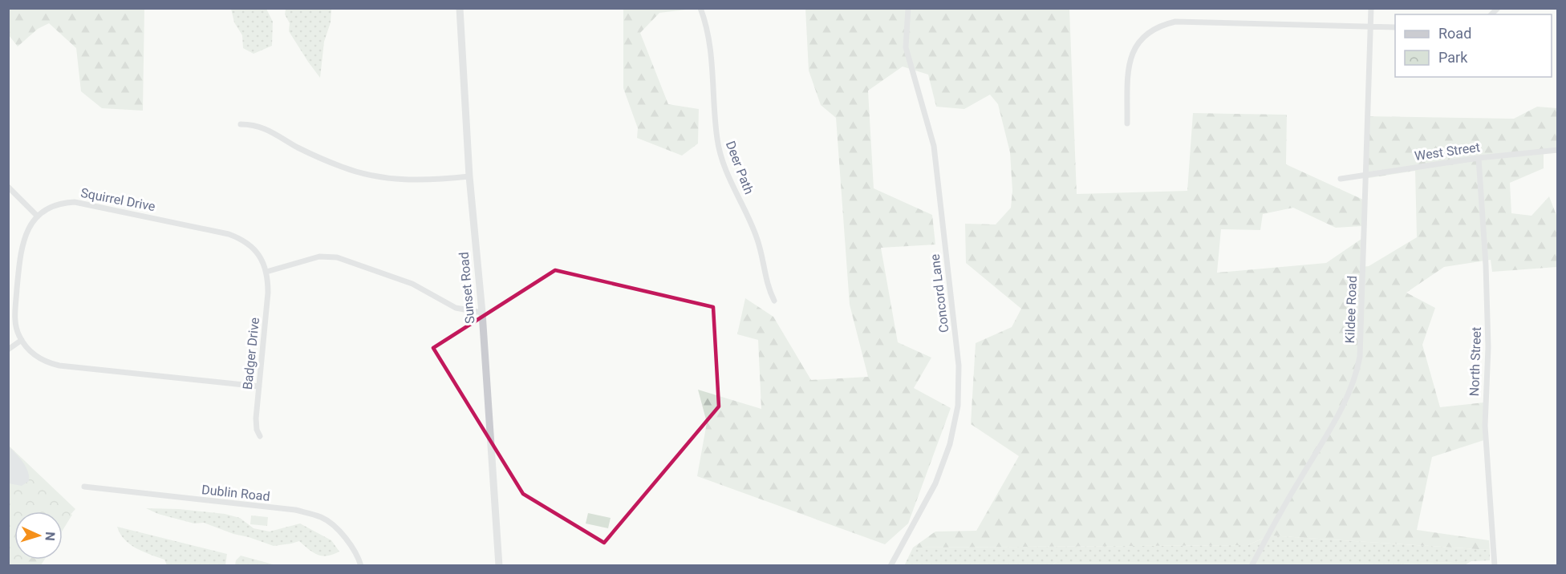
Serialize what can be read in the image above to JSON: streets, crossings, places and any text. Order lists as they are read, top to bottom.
{
  "streets": {
    "street": [
      "West Street",
      "Deer Path",
      "Squirrel Drive",
      "Sunset Road",
      "Concord Lane",
      "Kildee Road",
      "Badger Drive",
      "North Street",
      "Dublin Road"
    ]
  },
  "crossings": [
    ["West Street", "Kildee Road"],
    ["West Street", "North Street"],
    ["Squirrel Drive", "Badger Drive"]
  ],
  "legend": ["Road", "Park"],
  "north": "right"
}
